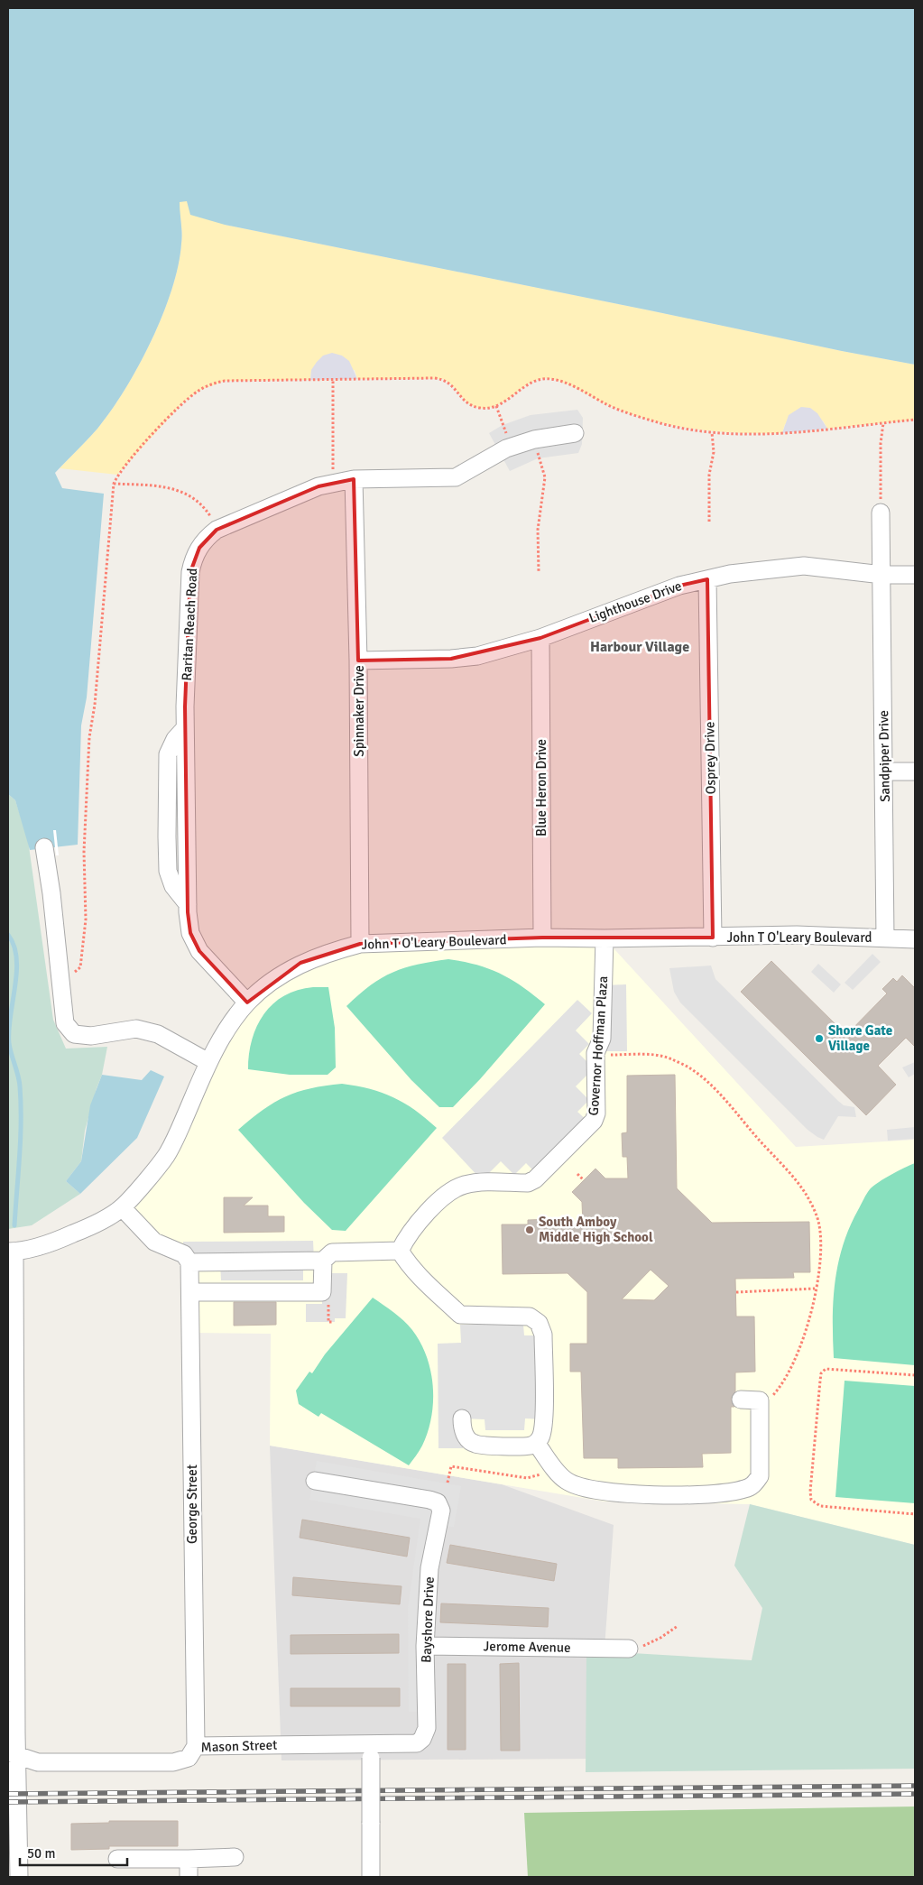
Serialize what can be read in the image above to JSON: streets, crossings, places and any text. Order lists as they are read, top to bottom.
{
  "streets": {
    "street": [
      "Lighthouse Drive",
      "Raritan Reach Road",
      "Spinnaker Drive",
      "Sandpiper Drive",
      "Osprey Drive",
      "Blue Heron Drive",
      "John T O'Leary Boulevard",
      "Governor Hoffman Plaza",
      "George Street",
      "Bayshore Drive",
      "Jerome Avenue",
      "Mason Street"
    ]
  },
  "crossings": [
    ["Lighthouse Drive", "Spinnaker Drive"],
    ["Lighthouse Drive", "Sandpiper Drive"],
    ["Lighthouse Drive", "Osprey Drive"],
    ["Lighthouse Drive", "Blue Heron Drive"],
    ["Raritan Reach Road", "Spinnaker Drive"],
    ["Raritan Reach Road", "John T O'Leary Boulevard"],
    ["Spinnaker Drive", "John T O'Leary Boulevard"],
    ["Sandpiper Drive", "John T O'Leary Boulevard"],
    ["Osprey Drive", "John T O'Leary Boulevard"],
    ["Blue Heron Drive", "John T O'Leary Boulevard"],
    ["John T O'Leary Boulevard", "Governor Hoffman Plaza"],
    ["George Street", "Mason Street"],
    ["Bayshore Drive", "Jerome Avenue"],
    ["Bayshore Drive", "Mason Street"]
  ],
  "districts": ["Harbour Village"],
  "places": ["Shore Gate Village", "South Amboy Middle High School"],
  "scale_bar": "50 m"
}
